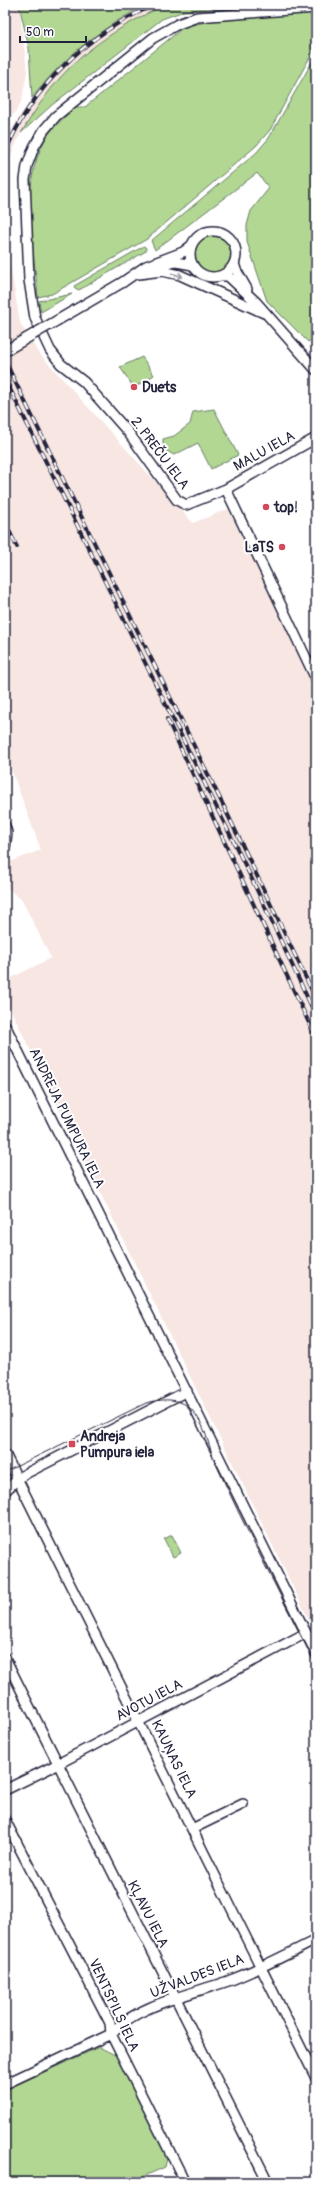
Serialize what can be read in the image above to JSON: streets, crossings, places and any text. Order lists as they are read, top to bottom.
{
  "streets": {
    "street": [
      "MALU IELA",
      "2. PREČU IELA",
      "ANDREJA PUMPURA IELA",
      "AVOTU IELA",
      "KAUŅAS IELA",
      "KĻAVU IELA",
      "UŽVALDES IELA",
      "VENTSPILS IELA"
    ]
  },
  "crossings": [
    ["MALU IELA", "2. PREČU IELA"],
    ["ANDREJA PUMPURA IELA", "AVOTU IELA"],
    ["AVOTU IELA", "KAUŅAS IELA"],
    ["AVOTU IELA", "KĻAVU IELA"],
    ["KAUŅAS IELA", "UŽVALDES IELA"],
    ["KĻAVU IELA", "UŽVALDES IELA"],
    ["UŽVALDES IELA", "VENTSPILS IELA"]
  ],
  "places": {
    "other": ["Duets", "top!", "LaTS"],
    "transit": ["Andreja Pumpura iela"]
  },
  "scale_bar": "50 m"
}
